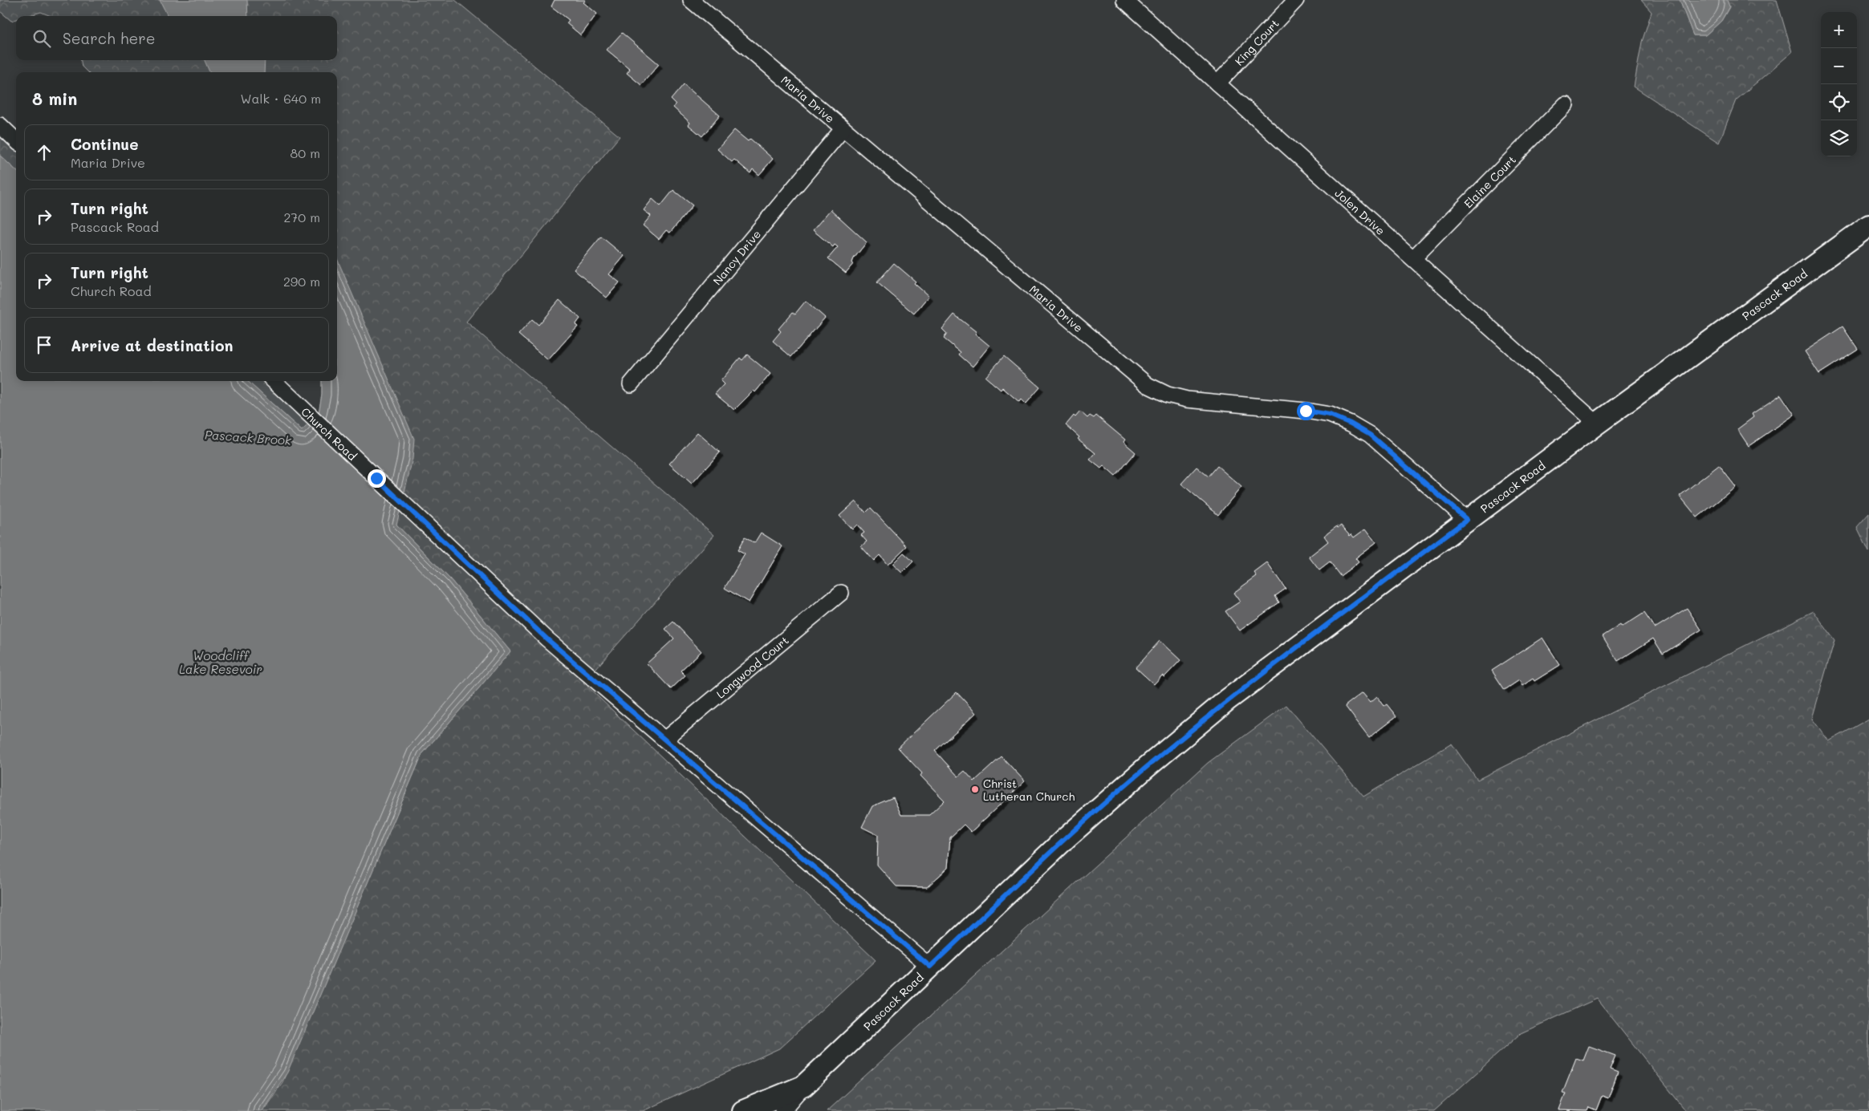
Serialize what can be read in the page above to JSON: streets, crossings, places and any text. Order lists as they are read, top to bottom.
{
  "streets": {
    "street": [
      "King Court",
      "Maria Drive",
      "Elaine Court",
      "Jolen Drive",
      "Nancy Drive",
      "Pascack Road",
      "Church Road",
      "Longwood Court"
    ]
  },
  "crossings": [
    ["King Court", "Jolen Drive"],
    ["Maria Drive", "Nancy Drive"],
    ["Maria Drive", "Pascack Road"],
    ["Elaine Court", "Jolen Drive"],
    ["Jolen Drive", "Pascack Road"],
    ["Pascack Road", "Church Road"],
    ["Church Road", "Longwood Court"]
  ],
  "water": ["Pascack Brook", "Woodcliff Lake Resevoir"],
  "places": ["Christ Lutheran Church"],
  "page": {
    "map_buttons": ["+", "−"],
    "search": "Search here",
    "heading": ["8 min", "Walk · 640 m"],
    "list": [
      ["Continue", "Maria Drive", "80 m"],
      ["Turn right", "Pascack Road", "270 m"],
      ["Turn right", "Church Road", "290 m"],
      "Arrive at destination"
    ]
  }
}
